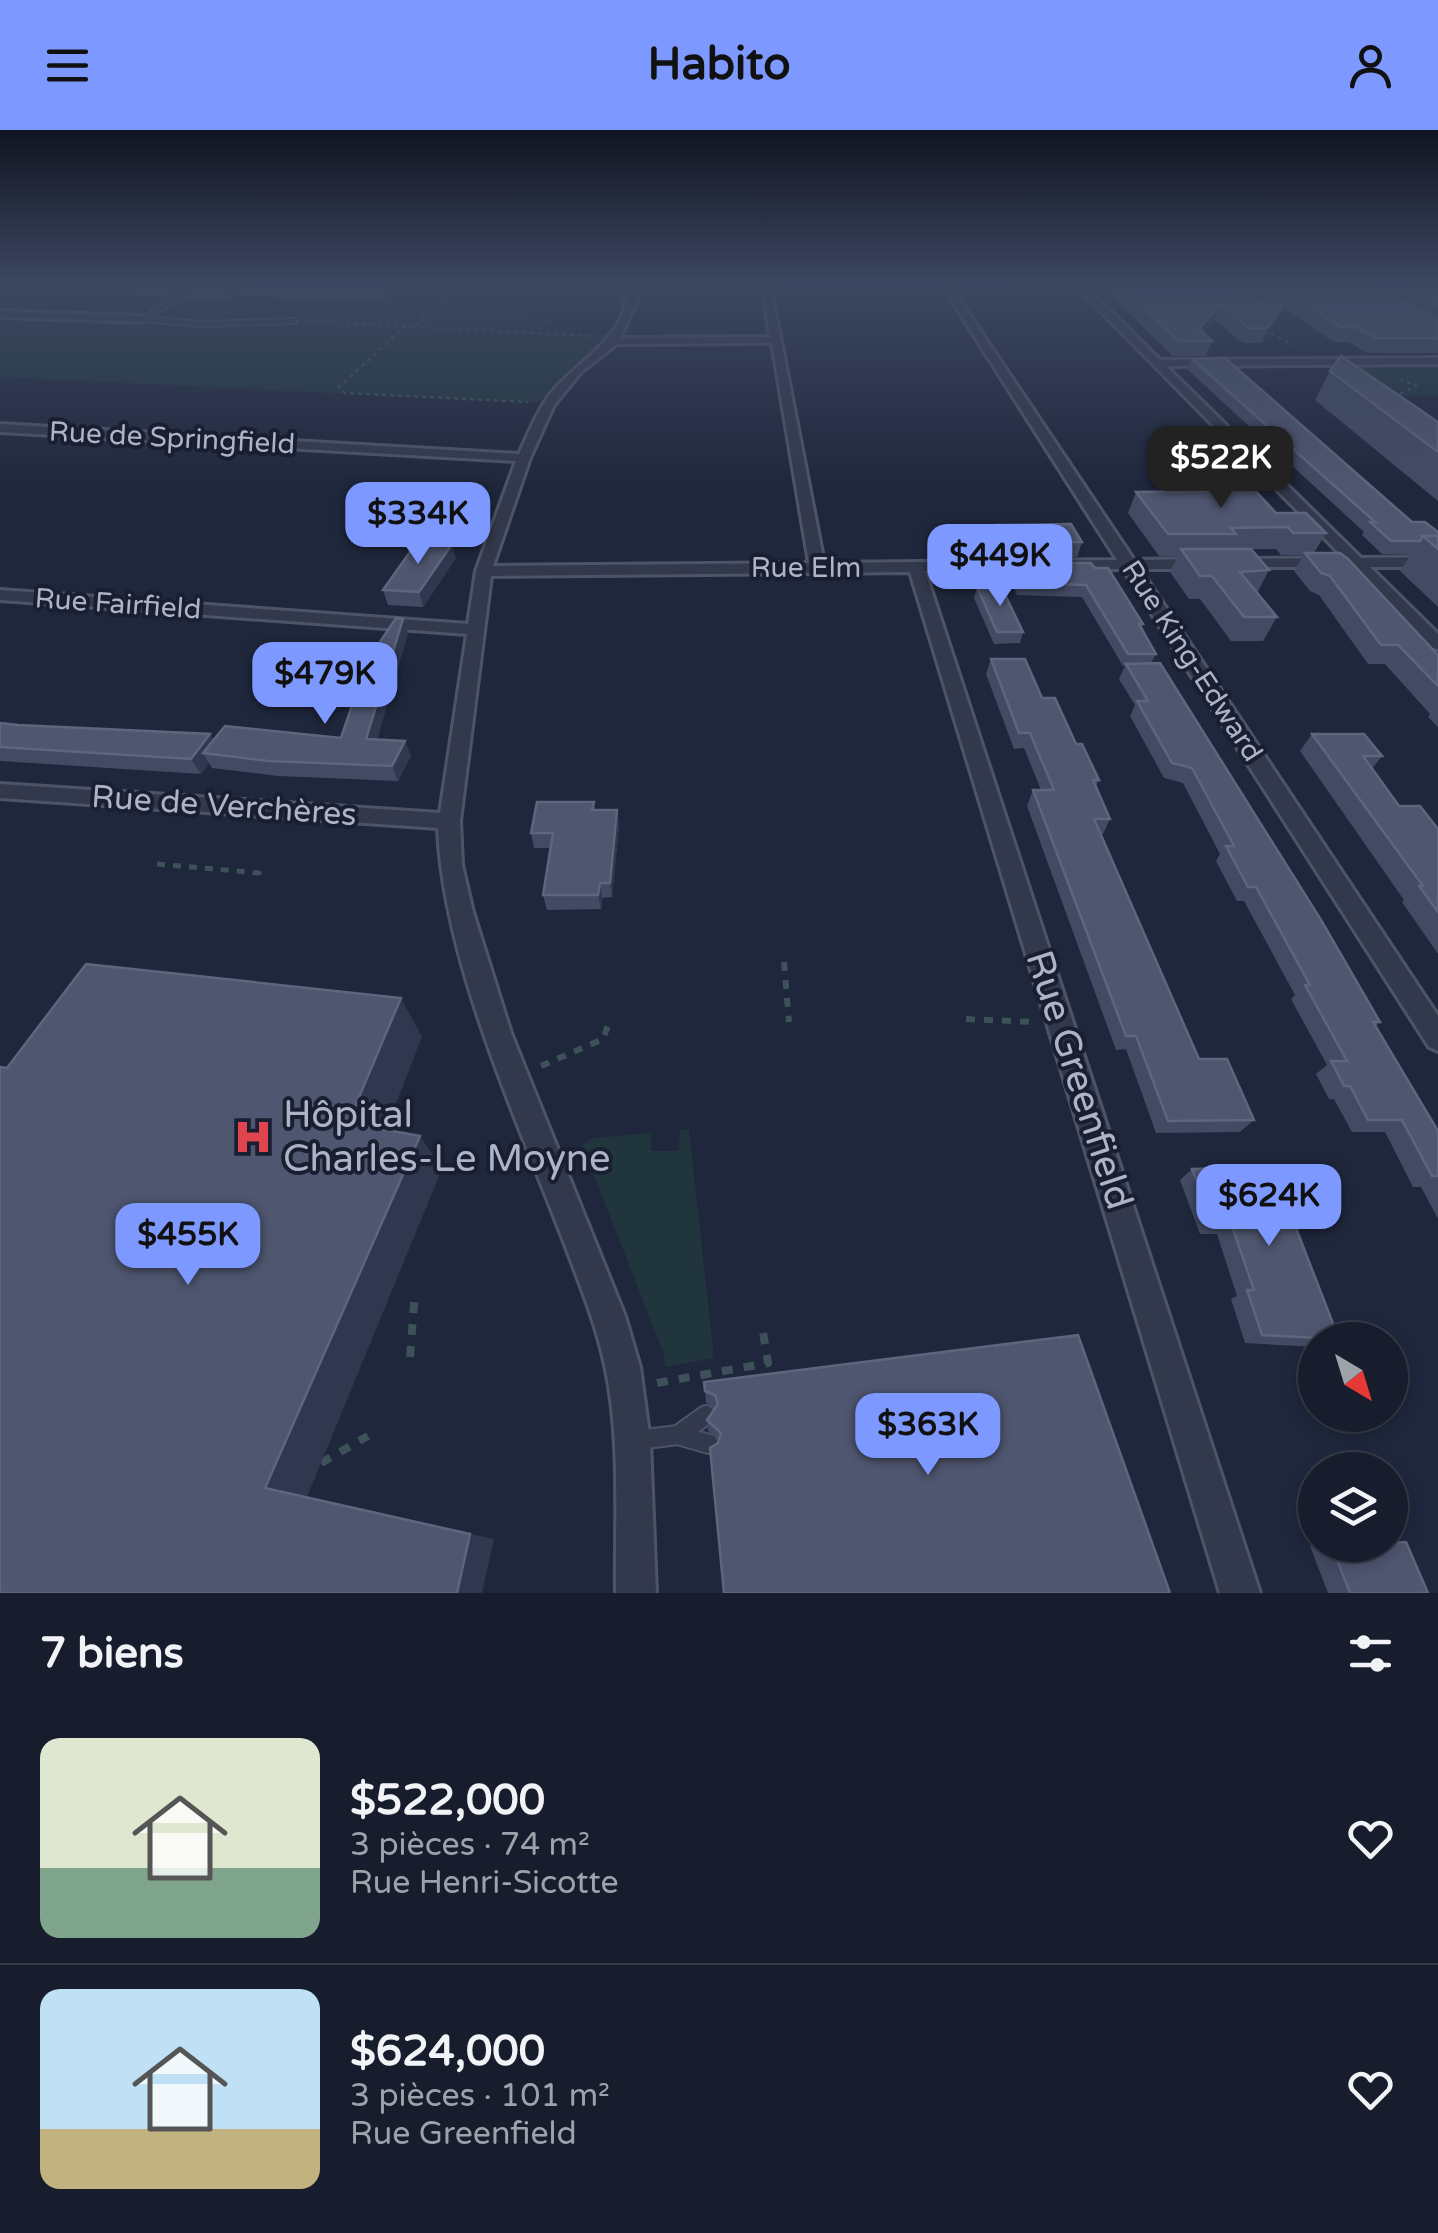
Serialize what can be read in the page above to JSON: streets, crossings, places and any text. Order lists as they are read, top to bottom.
{
  "streets": {
    "street": [
      "Rue de Springfield",
      "Rue Elm",
      "Rue Fairfield",
      "Rue King-Edward",
      "Rue de Verchères",
      "Rue Greenfield"
    ]
  },
  "crossings": [
    ["Rue Elm", "Rue King-Edward"],
    ["Rue Elm", "Rue Greenfield"]
  ],
  "places": {
    "hospital": ["Hôpital Charles-Le Moyne"]
  },
  "north": "bottom right",
  "page": {
    "header": "Habito",
    "price": [
      "$522K",
      "$334K",
      "$449K",
      "$479K",
      "$624K",
      "$455K",
      "$363K"
    ],
    "heading": "7 biens",
    "list": [
      {
        "name": "$522,000",
        "note": "3 pièces · 74 m² · Rue Henri-Sicotte"
      },
      {
        "name": "$624,000",
        "note": "3 pièces · 101 m² · Rue Greenfield"
      }
    ]
  }
}
